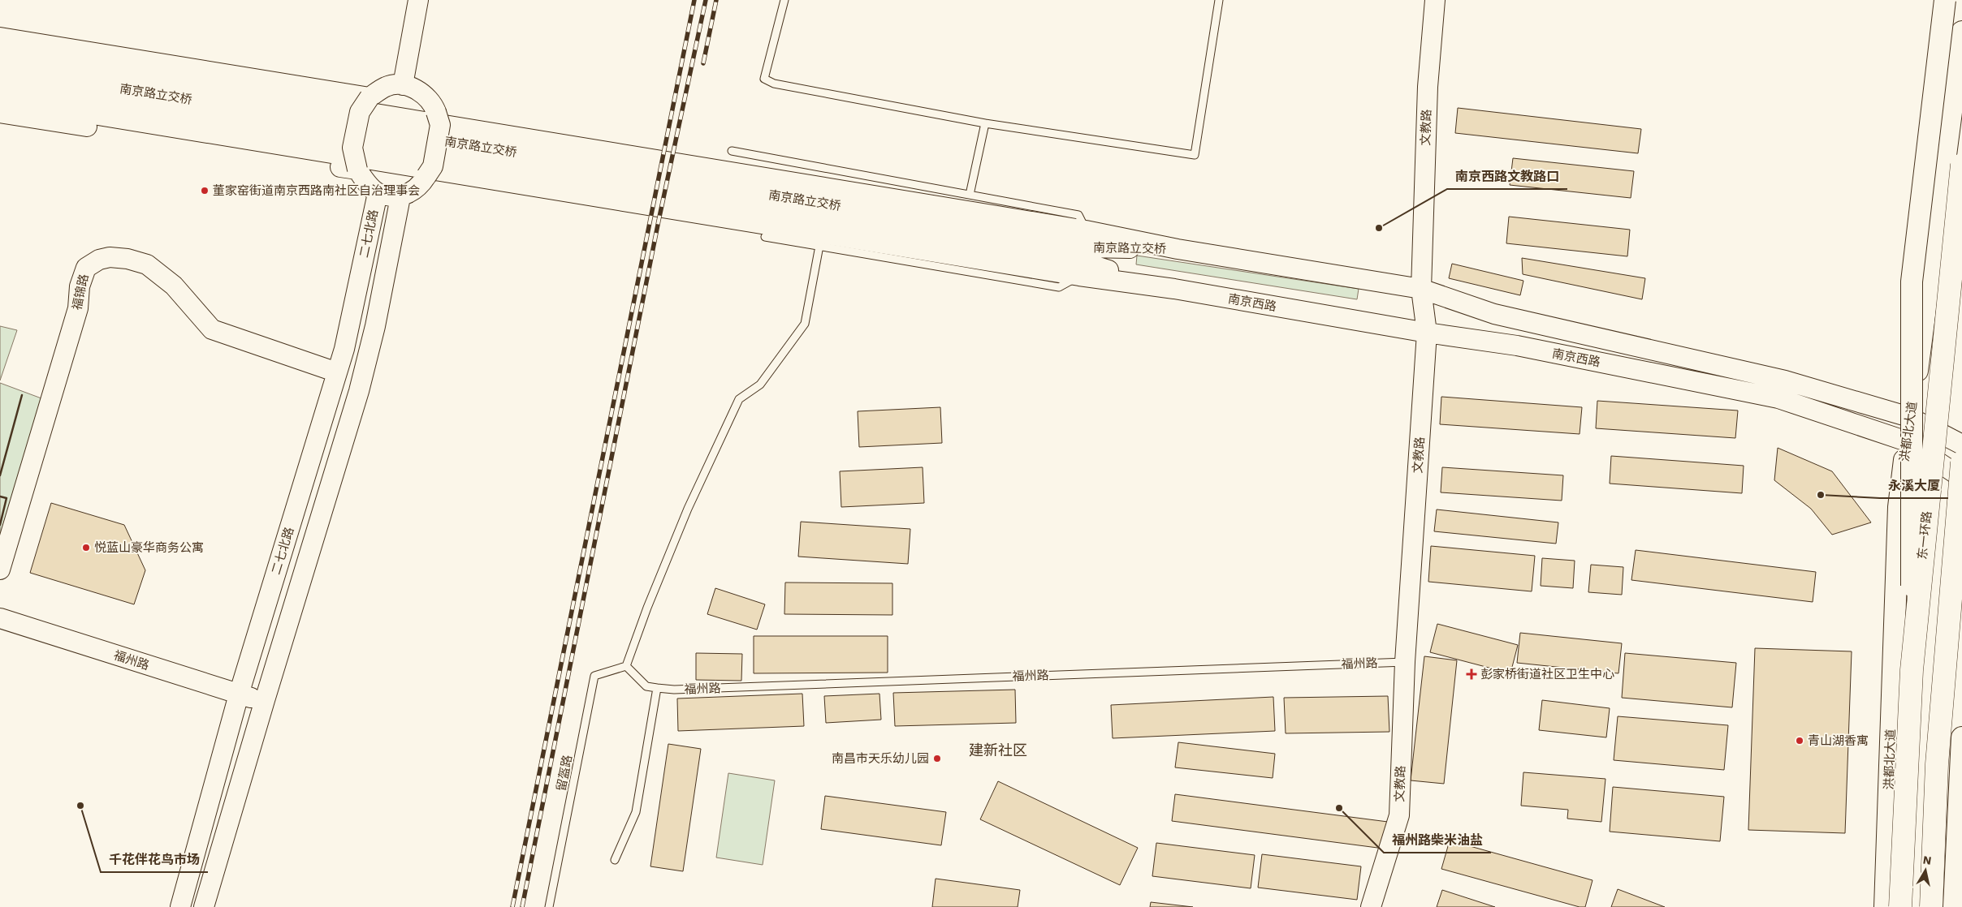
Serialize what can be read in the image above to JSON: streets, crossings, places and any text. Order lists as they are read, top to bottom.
{
  "streets": {
    "highway": ["东一环路"],
    "main road": [
      "南京路立交桥",
      "文教路",
      "二七北路",
      "福锦路",
      "南京西路",
      "洪都北大道",
      "福州路"
    ],
    "lane": ["留盔路"]
  },
  "crossings": [
    ["南京路立交桥", "南京西路"],
    ["文教路", "南京西路"],
    ["文教路", "福州路"],
    ["二七北路", "福锦路"],
    ["二七北路", "福州路"],
    ["南京西路", "洪都北大道"]
  ],
  "districts": ["建新社区"],
  "places": {
    "other": [
      "董家窑街道南京西路南社区自治理事会",
      "南京西路文教路口",
      "永溪大厦",
      "悦蓝山豪华商务公寓",
      "青山湖香寓",
      "南昌市天乐幼儿园",
      "千花伴花鸟市场",
      "福州路柴米油盐"
    ],
    "health": ["彭家桥街道社区卫生中心"]
  },
  "north": "top"
}
